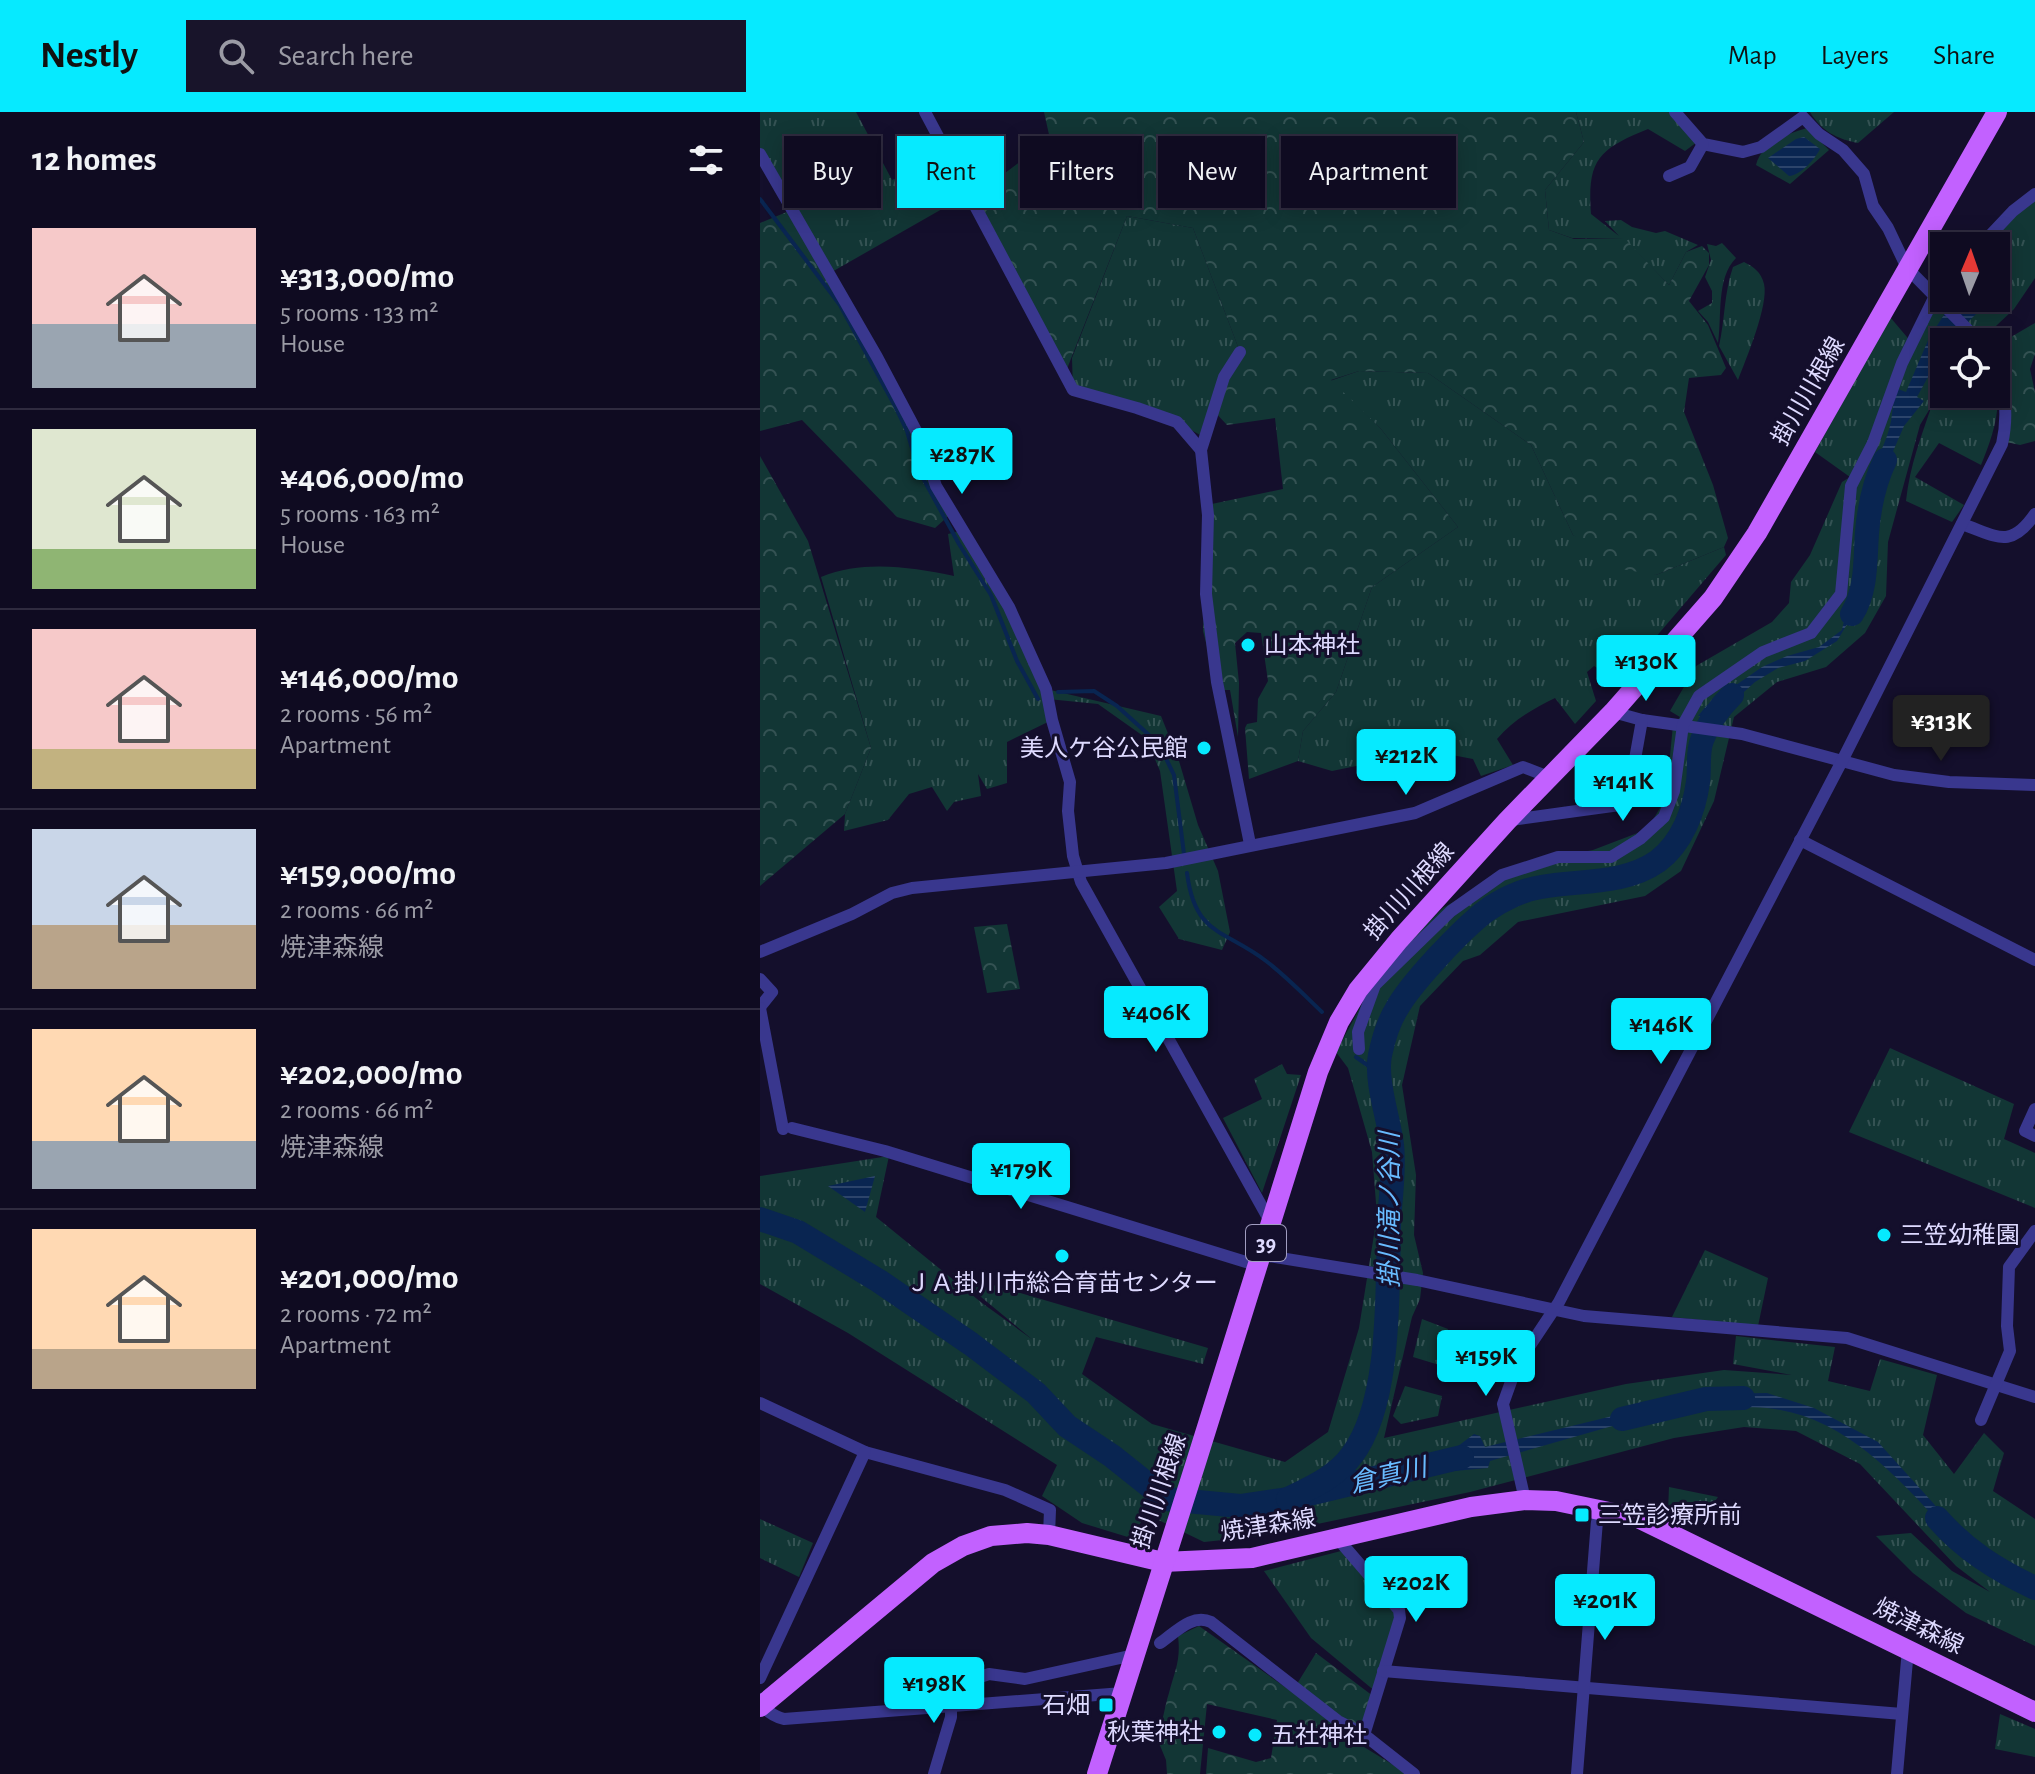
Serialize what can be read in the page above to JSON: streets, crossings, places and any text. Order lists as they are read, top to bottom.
{
  "streets": {
    "main road": ["掛川川根線", "39", "焼津森線"]
  },
  "crossings": [
    ["掛川川根線", "焼津森線"]
  ],
  "water": ["掛川滝ノ谷川", "倉真川"],
  "places": {
    "other": [
      "山本神社",
      "美人ケ谷公民館",
      "三笠幼稚園",
      "ＪＡ掛川市総合育苗センター",
      "秋葉神社",
      "五社神社"
    ],
    "transit": ["三笠診療所前", "石畑"]
  },
  "north": "top",
  "page": {
    "header": "Nestly",
    "search": "Search here",
    "nav": ["Map", "Layers", "Share"],
    "heading": "12 homes",
    "chip": [
      "Buy",
      "Rent",
      "Filters",
      "New",
      "Apartment"
    ],
    "list": [
      {
        "name": "¥313,000/mo",
        "note": "5 rooms · 133 m² · House"
      },
      {
        "name": "¥406,000/mo",
        "note": "5 rooms · 163 m² · House"
      },
      {
        "name": "¥146,000/mo",
        "note": "2 rooms · 56 m² · Apartment"
      },
      {
        "name": "¥159,000/mo",
        "note": "2 rooms · 66 m² · 焼津森線"
      },
      {
        "name": "¥202,000/mo",
        "note": "2 rooms · 66 m² · 焼津森線"
      },
      {
        "name": "¥201,000/mo",
        "note": "2 rooms · 72 m² · Apartment"
      }
    ],
    "price": [
      "¥287K",
      "¥130K",
      "¥313K",
      "¥212K",
      "¥141K",
      "¥406K",
      "¥146K",
      "¥179K",
      "¥159K",
      "¥202K",
      "¥201K",
      "¥198K"
    ]
  }
}
